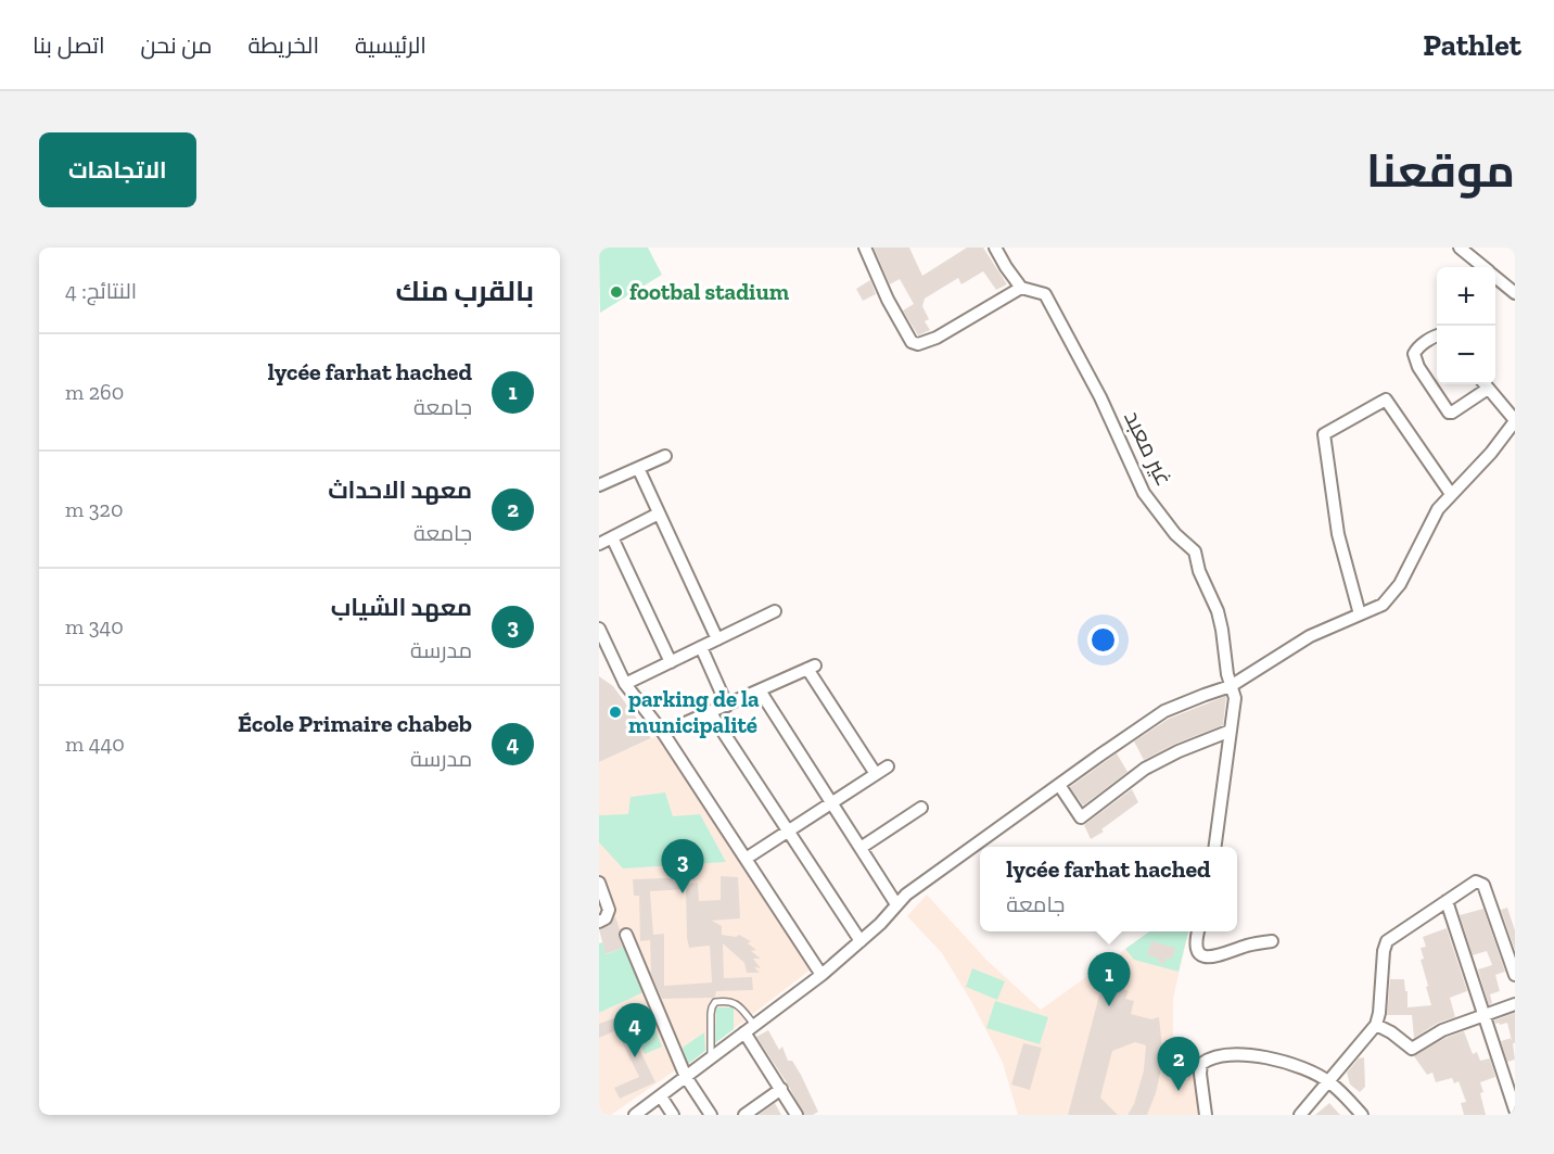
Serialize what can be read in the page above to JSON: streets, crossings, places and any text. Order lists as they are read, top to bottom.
{
  "streets": {
    "street": ["غير معبد"]
  },
  "places": ["footbal stadium", "parking de la municipalité"],
  "page": {
    "header": "Pathlet",
    "nav": [
      "الرئيسية",
      "الخريطة",
      "من نحن",
      "اتصل بنا"
    ],
    "title": "موقعنا",
    "buttons": "الاتجاهات",
    "heading": ["بالقرب منك", "النتائج: 4"],
    "map_buttons": ["+", "−"],
    "list": [
      {
        "mark": "1",
        "name": "lycée farhat hached",
        "note": "جامعة",
        "value": "260 m"
      },
      {
        "mark": "2",
        "name": "معهد الاحداث",
        "note": "جامعة",
        "value": "320 m"
      },
      {
        "mark": "3",
        "name": "معهد الشياب",
        "note": "مدرسة",
        "value": "340 m"
      },
      {
        "mark": "4",
        "name": "École Primaire chabeb",
        "note": "مدرسة",
        "value": "440 m"
      }
    ],
    "pins": [
      "3",
      "1",
      "4",
      "2"
    ],
    "popup": ["lycée farhat hached", "جامعة"]
  }
}
